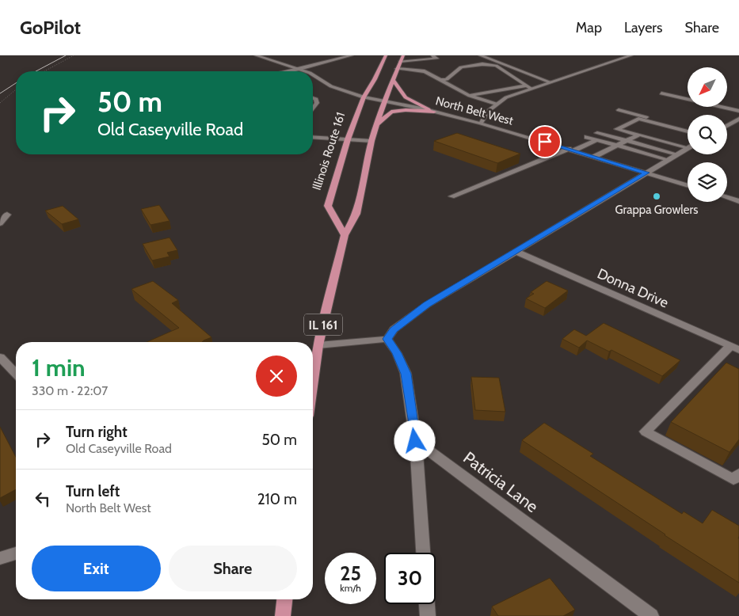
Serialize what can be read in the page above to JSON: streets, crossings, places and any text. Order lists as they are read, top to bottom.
{
  "streets": {
    "main road": ["Illinois Route 161", "IL 161"],
    "street": ["North Belt West", "Donna Drive", "Patricia Lane"]
  },
  "crossings": [
    ["North Belt West", "Illinois Route 161"],
    ["North Belt West", "IL 161"],
    ["Illinois Route 161", "IL 161"]
  ],
  "places": ["Grappa Growlers"],
  "north": "bottom left",
  "page": {
    "header": "GoPilot",
    "nav": ["Map", "Layers", "Share"],
    "turn": ["50 m", "Old Caseyville Road"],
    "heading": ["1 min", "330 m · 22:07"],
    "list": [
      {
        "name": "Turn right",
        "note": "Old Caseyville Road",
        "value": "50 m"
      },
      {
        "name": "Turn left",
        "note": "North Belt West",
        "value": "210 m"
      }
    ],
    "buttons": ["Exit", "Share"],
    "speed": "25 km/h",
    "limit": "30"
  }
}
